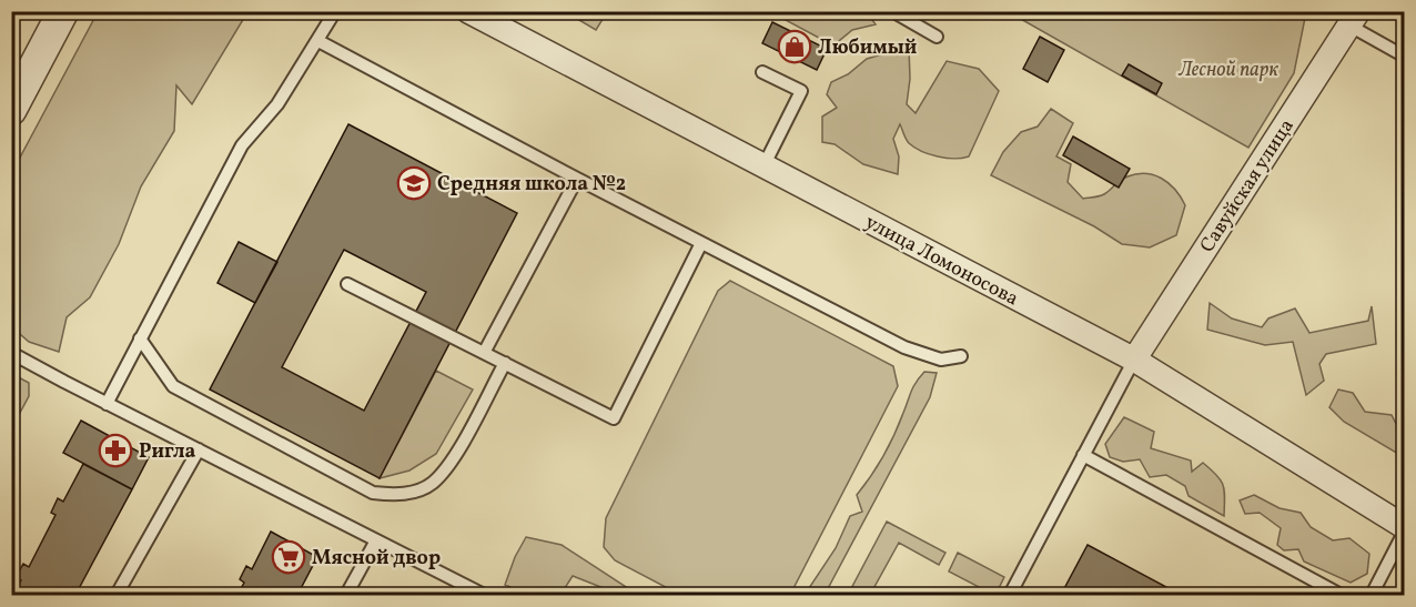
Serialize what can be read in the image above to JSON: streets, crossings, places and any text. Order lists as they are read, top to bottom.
{
  "streets": {
    "street": ["Савуйская улица", "улица Ломоносова"]
  },
  "crossings": [
    ["Савуйская улица", "улица Ломоносова"]
  ],
  "parks": ["Лесной парк"],
  "places": {
    "shop": ["Любимый"],
    "school or university": ["Средняя школа №2"],
    "pharmacy": ["Ригла"],
    "supermarket": ["Мясной двор"]
  }
}
